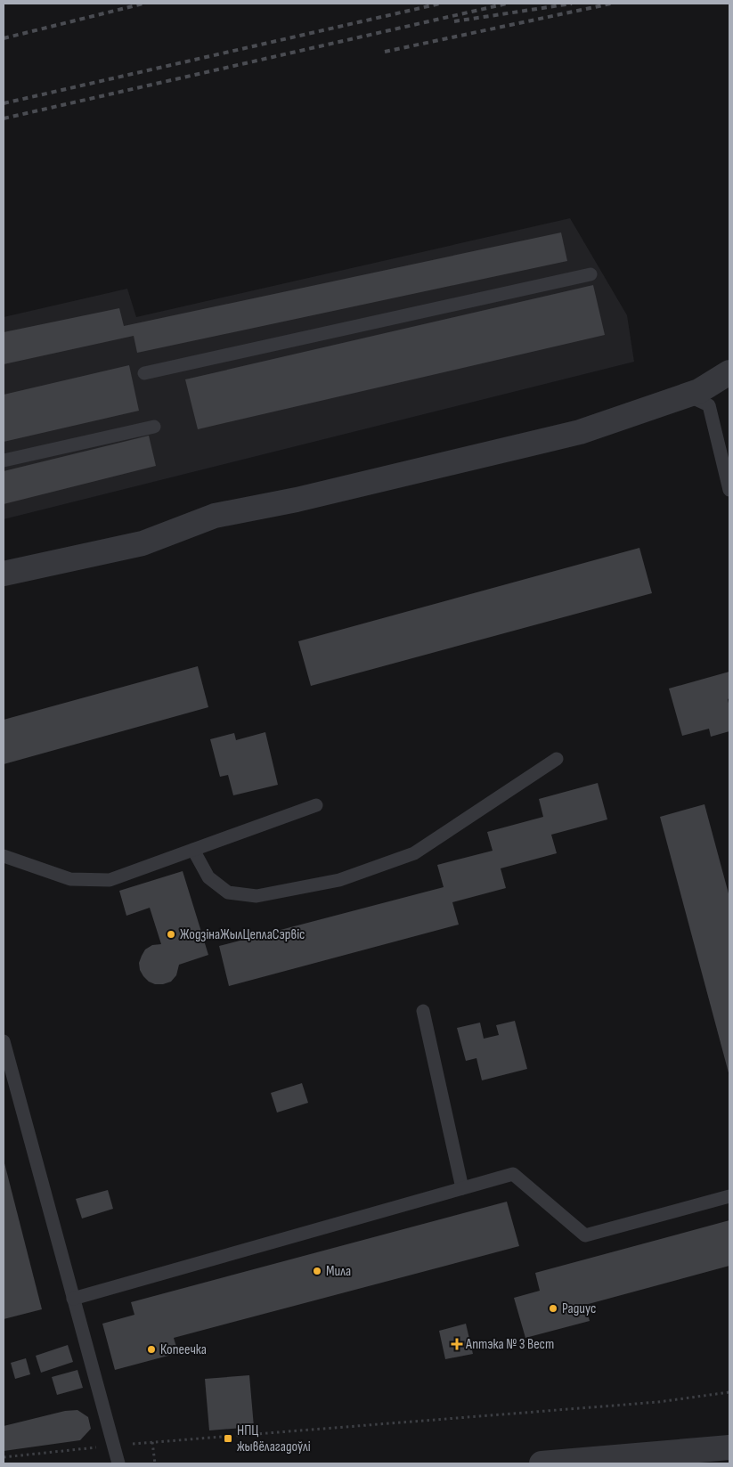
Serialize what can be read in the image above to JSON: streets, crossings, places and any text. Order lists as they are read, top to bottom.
{
  "places": {
    "other": [
      "ЖодзінаЖылЦеплаСэрвіс",
      "Мила",
      "Радиус",
      "Копеечка"
    ],
    "health": ["Аптэка № 3 Вест"],
    "transit": ["НПЦ жывёлагадоўлі"]
  }
}
